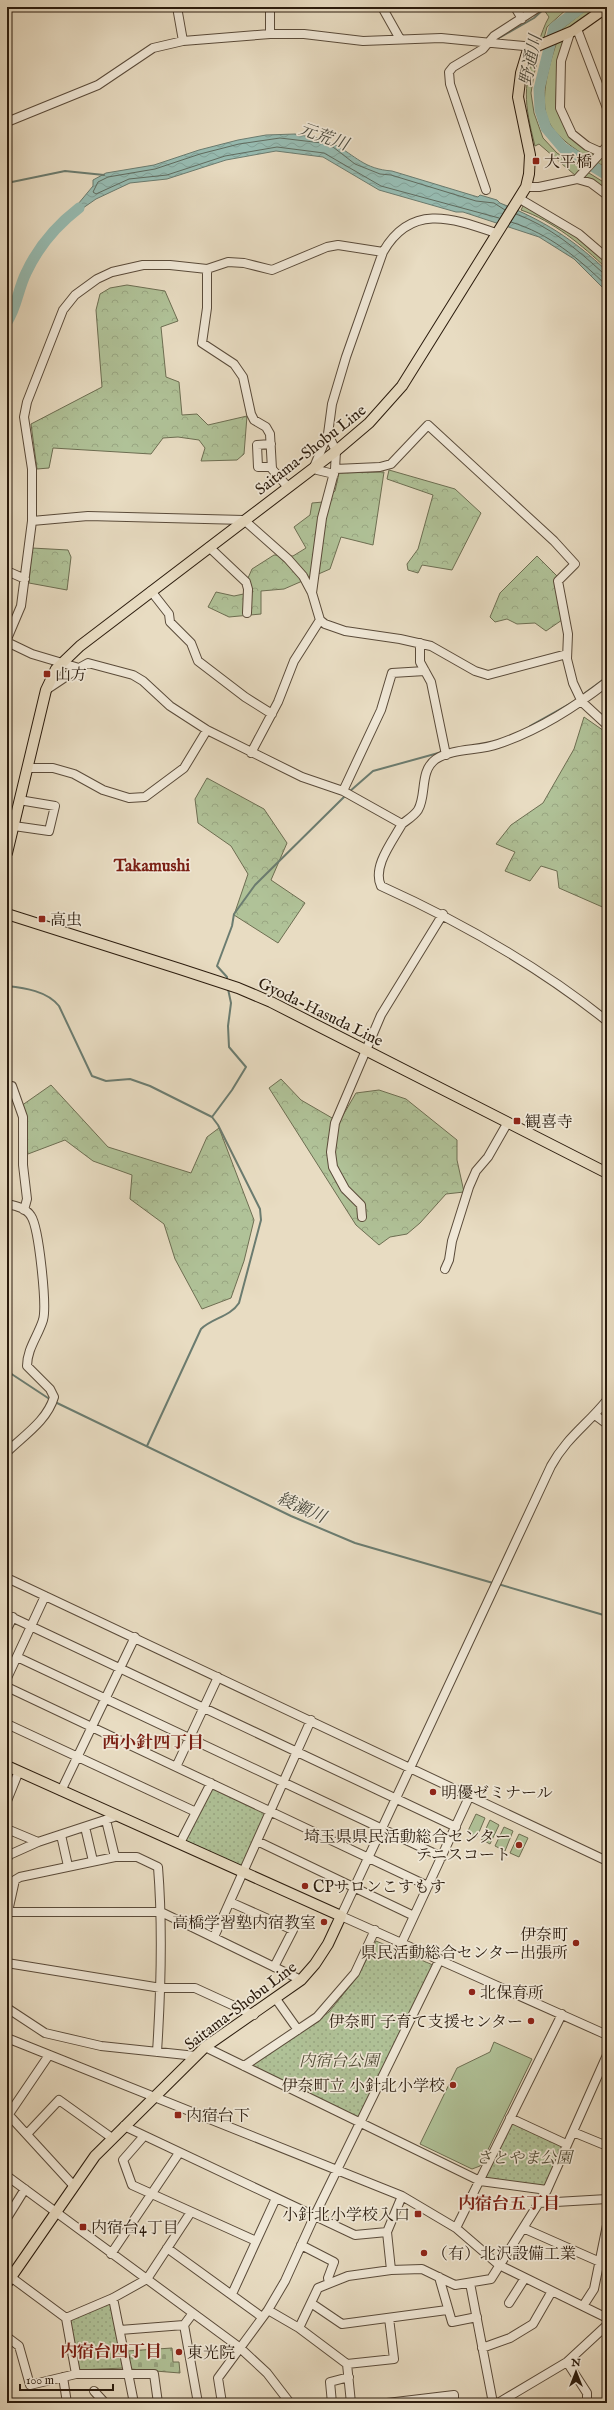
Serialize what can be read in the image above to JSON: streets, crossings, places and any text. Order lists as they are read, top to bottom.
{
  "streets": {
    "main road": ["Saitama-Shobu Line", "Gyoda-Hasuda Line"]
  },
  "districts": [
    "Takamushi",
    "西小針四丁目",
    "内宿台五丁目",
    "内宿台四丁目"
  ],
  "water": ["野通川", "元荒川", "綾瀬川"],
  "parks": ["内宿台公園", "さとやま公園"],
  "places": {
    "transit": [
      "大平橋",
      "山方",
      "高虫",
      "観喜寺",
      "内宿台下",
      "小針北小学校入口",
      "内宿台4丁目"
    ],
    "other": [
      "明優ゼミナール",
      "埼玉県県民活動総合センター テニスコート",
      "CPサロンこすもす",
      "高橋学習塾内宿教室",
      "伊奈町 県民活動総合センター出張所",
      "北保育所",
      "伊奈町 子育て支援センター",
      "伊奈町立 小針北小学校",
      "（有）北沢設備工業",
      "東光院"
    ]
  },
  "scale_bar": "100 m",
  "north": "top"
}
